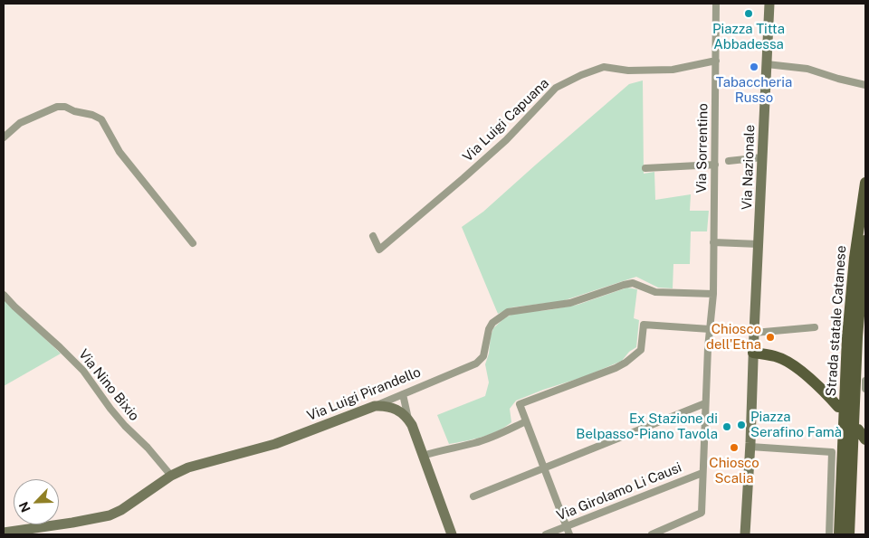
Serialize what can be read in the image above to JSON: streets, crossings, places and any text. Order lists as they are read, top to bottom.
{
  "streets": {
    "main road": ["Strada statale Catanese"],
    "street": [
      "Via Luigi Capuana",
      "Via Sorrentino",
      "Via Nazionale",
      "Via Nino Bixio",
      "Via Luigi Pirandello",
      "Via Girolamo Li Causi"
    ]
  },
  "crossings": [
    ["Via Luigi Capuana", "Via Sorrentino"],
    ["Via Sorrentino", "Via Luigi Pirandello"],
    ["Via Sorrentino", "Via Girolamo Li Causi"],
    ["Via Nino Bixio", "Via Luigi Pirandello"]
  ],
  "places": [
    "Piazza Titta Abbadessa",
    "Tabaccheria Russo",
    "Chiosco dell'Etna",
    "Piazza Serafino Famà",
    "Ex Stazione di Belpasso-Piano Tavola",
    "Chiosco Scalia"
  ],
  "north": "bottom left"
}
